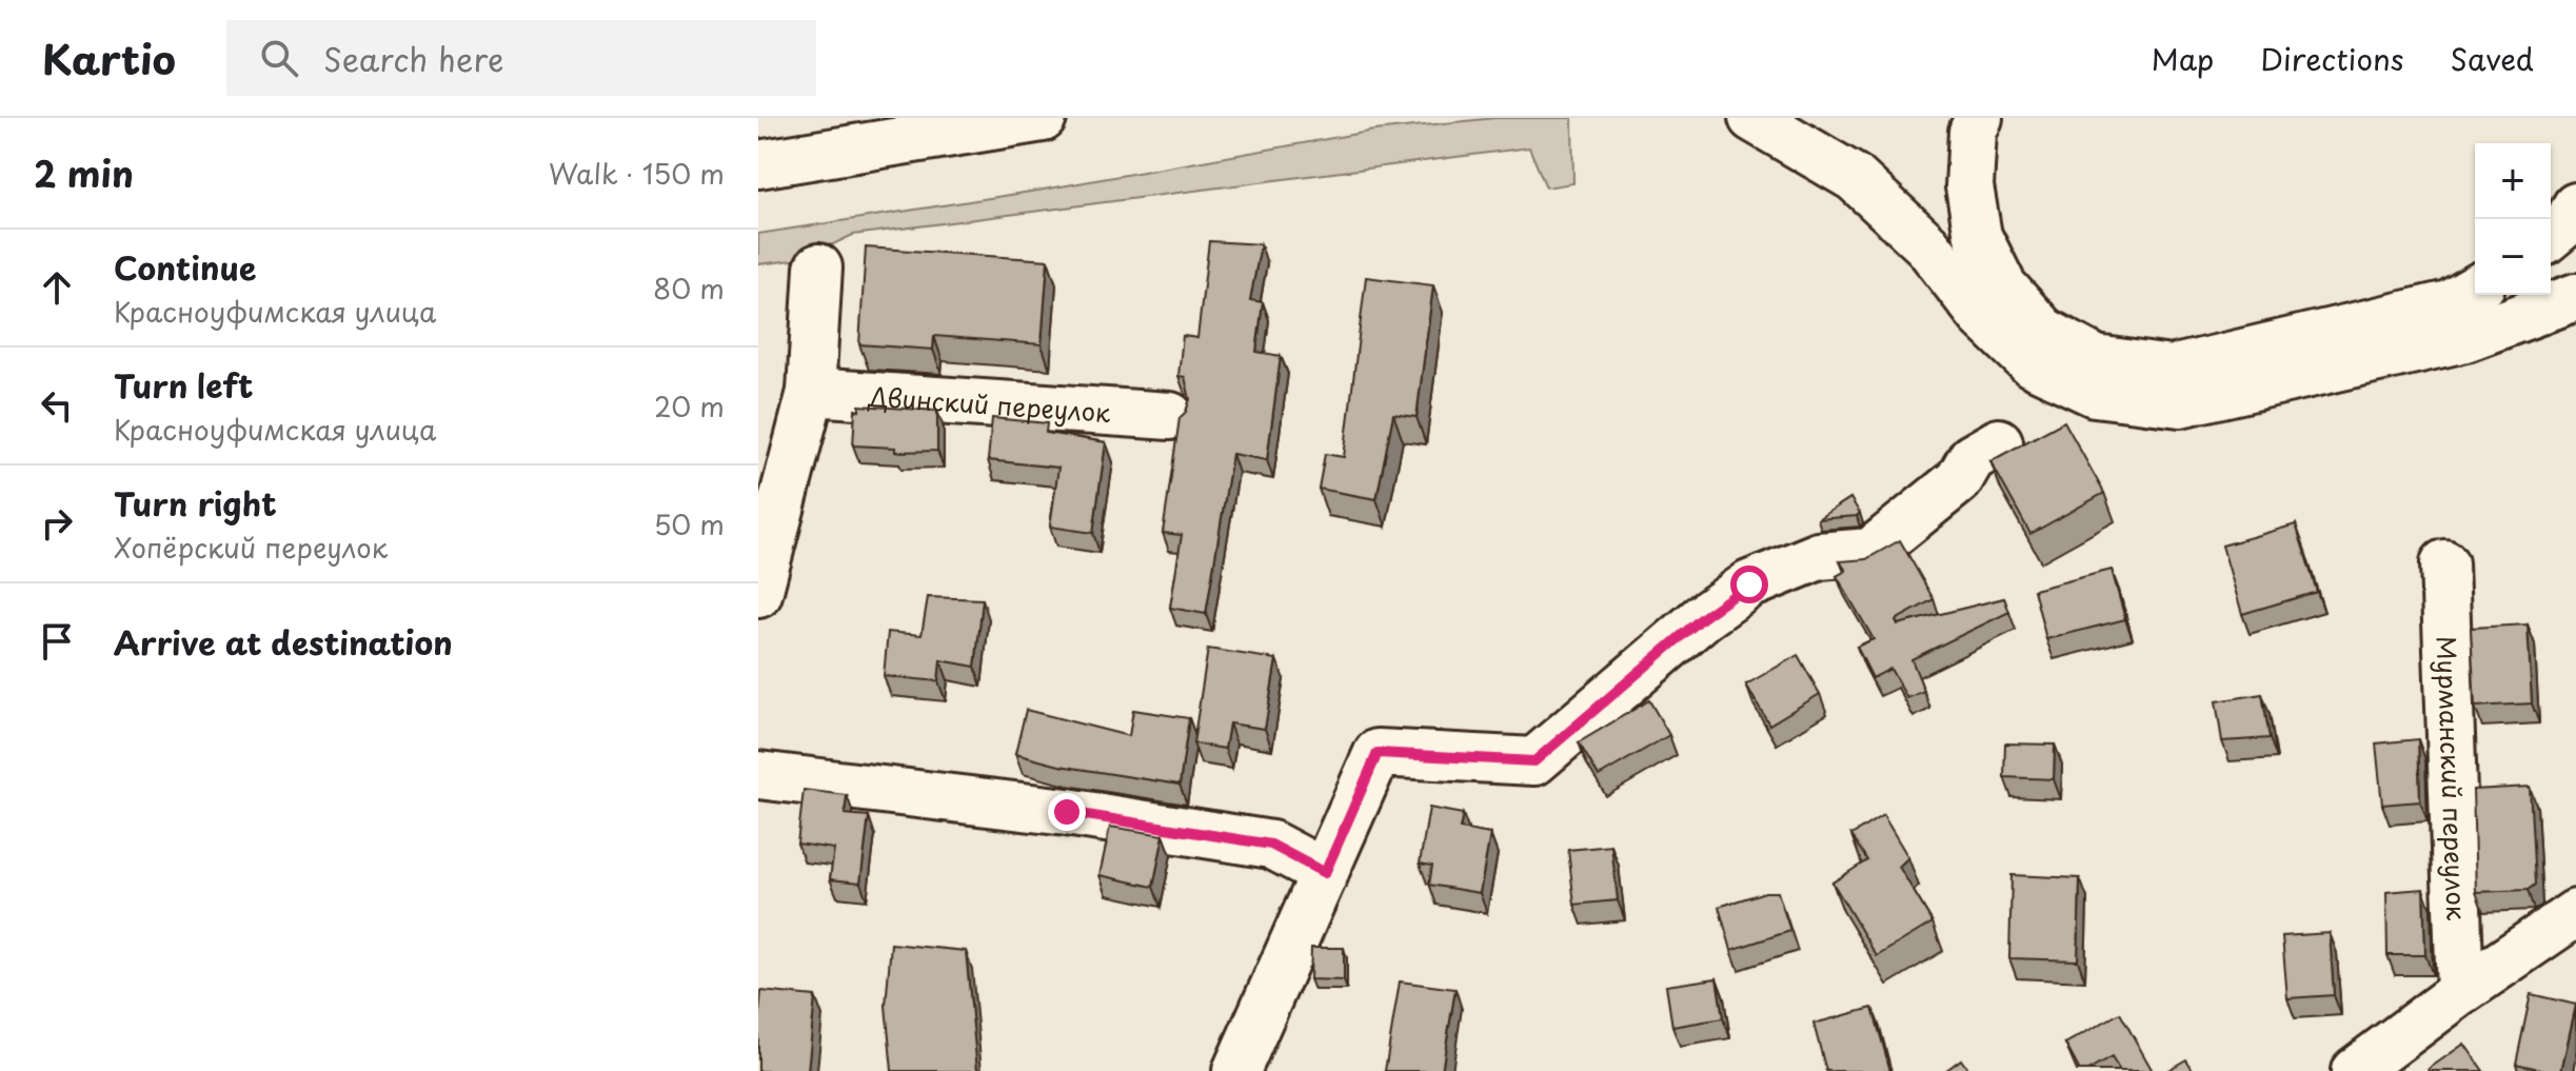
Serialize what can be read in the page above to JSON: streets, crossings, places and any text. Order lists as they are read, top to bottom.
{
  "streets": {
    "street": ["Двинский переулок", "Мурманский переулок"]
  },
  "page": {
    "header": "Kartio",
    "search": "Search here",
    "nav": ["Map", "Directions", "Saved"],
    "heading": ["2 min", "Walk · 150 m"],
    "map_buttons": ["+", "−"],
    "list": [
      ["Continue", "Красноуфимская улица", "80 m"],
      ["Turn left", "Красноуфимская улица", "20 m"],
      ["Turn right", "Хопёрский переулок", "50 m"],
      "Arrive at destination"
    ]
  }
}
